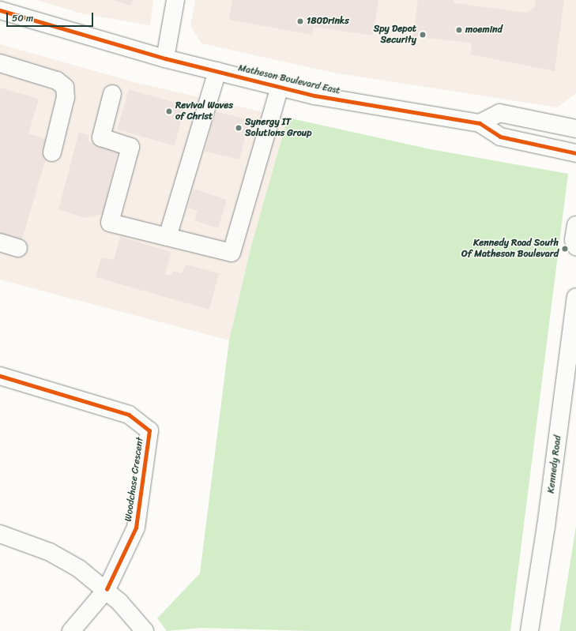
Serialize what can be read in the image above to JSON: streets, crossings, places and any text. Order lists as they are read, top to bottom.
{
  "streets": {
    "street": ["Matheson Boulevard East", "Kennedy Road", "Woodchase Crescent"]
  },
  "places": [
    "180Drinks",
    "moemind",
    "Spy Depot Security",
    "Revival Waves of Christ",
    "Synergy IT Solutions Group",
    "Kennedy Road South Of Matheson Boulevard"
  ],
  "scale_bar": "50 m"
}
